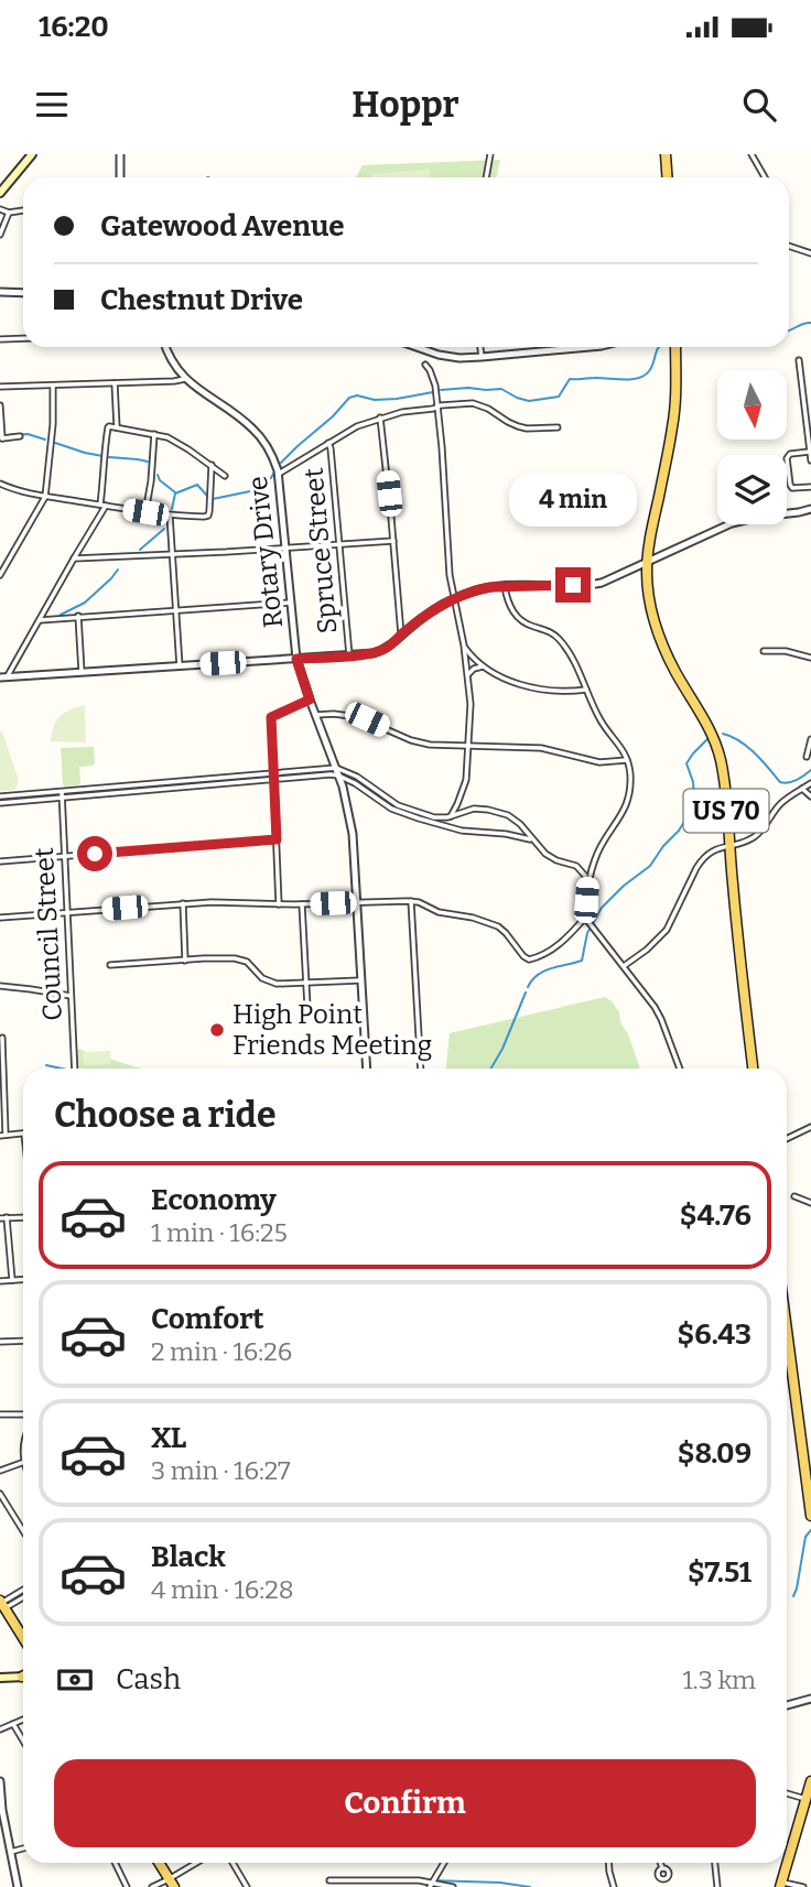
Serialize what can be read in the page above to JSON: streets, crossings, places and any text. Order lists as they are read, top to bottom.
{
  "streets": {
    "main road": ["US 70"],
    "street": ["Spruce Street", "Rotary Drive", "Council Street"]
  },
  "places": ["High Point Friends Meeting"],
  "north": "bottom",
  "page": {
    "status": "16:20",
    "header": "Hoppr",
    "banner": ["Gatewood Avenue", "Chestnut Drive"],
    "bubble": "4 min",
    "heading": "Choose a ride",
    "list": [
      {
        "name": "Economy",
        "note": "1 min · 16:25",
        "value": "$4.76"
      },
      {
        "name": "Comfort",
        "note": "2 min · 16:26",
        "value": "$6.43"
      },
      {
        "name": "XL",
        "note": "3 min · 16:27",
        "value": "$8.09"
      },
      {
        "name": "Black",
        "note": "4 min · 16:28",
        "value": "$7.51"
      }
    ],
    "pay": ["Cash", "1.3 km"],
    "buttons": "Confirm"
  }
}
